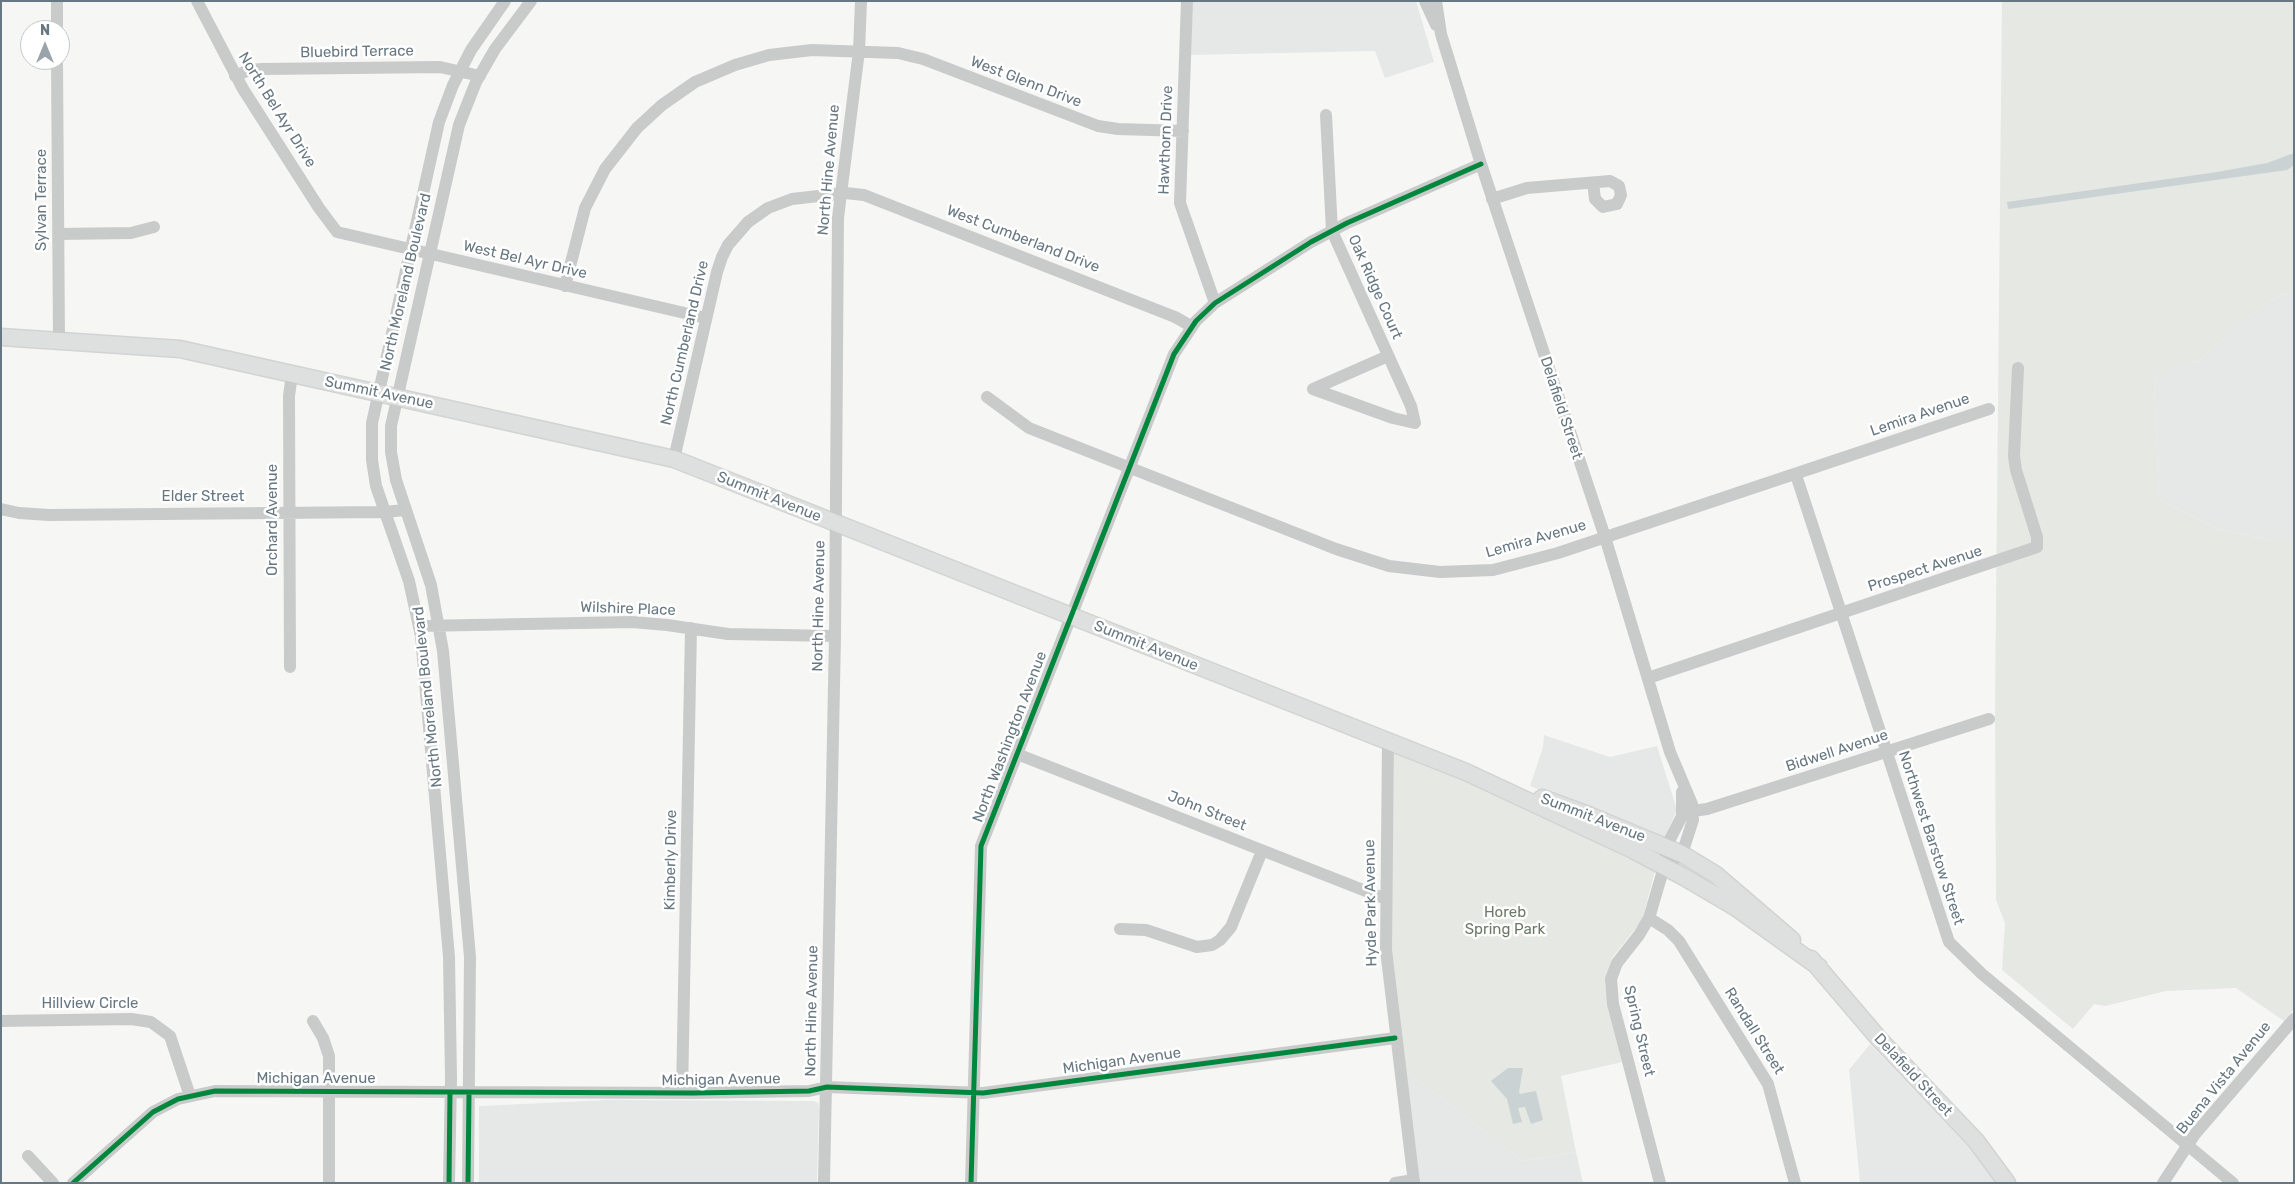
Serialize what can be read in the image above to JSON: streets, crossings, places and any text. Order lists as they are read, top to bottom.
{
  "streets": {
    "main road": ["Summit Avenue", "Delafield Street"],
    "street": [
      "Bluebird Terrace",
      "West Glenn Drive",
      "North Bel Ayr Drive",
      "Hawthorn Drive",
      "North Hine Avenue",
      "Sylvan Terrace",
      "West Cumberland Drive",
      "West Bel Ayr Drive",
      "North Moreland Boulevard",
      "Oak Ridge Court",
      "North Cumberland Drive",
      "Lemira Avenue",
      "Elder Street",
      "Orchard Avenue",
      "Prospect Avenue",
      "Wilshire Place",
      "North Washington Avenue",
      "Bidwell Avenue",
      "John Street",
      "Northwest Barstow Street",
      "Kimberly Drive",
      "Hyde Park Avenue",
      "Hillview Circle",
      "Spring Street",
      "Randall Street",
      "Michigan Avenue",
      "Buena Vista Avenue"
    ]
  },
  "crossings": [
    ["Bluebird Terrace", "North Bel Ayr Drive"],
    ["Bluebird Terrace", "North Moreland Boulevard"],
    ["West Glenn Drive", "Hawthorn Drive"],
    ["West Glenn Drive", "North Hine Avenue"],
    ["West Glenn Drive", "West Bel Ayr Drive"],
    ["North Bel Ayr Drive", "West Bel Ayr Drive"],
    ["Hawthorn Drive", "North Washington Avenue"],
    ["North Hine Avenue", "West Cumberland Drive"],
    ["North Hine Avenue", "North Cumberland Drive"],
    ["North Hine Avenue", "Summit Avenue"],
    ["North Hine Avenue", "Wilshire Place"],
    ["North Hine Avenue", "Michigan Avenue"],
    ["Sylvan Terrace", "Summit Avenue"],
    ["West Cumberland Drive", "North Cumberland Drive"],
    ["West Cumberland Drive", "North Washington Avenue"],
    ["West Bel Ayr Drive", "North Moreland Boulevard"],
    ["West Bel Ayr Drive", "North Cumberland Drive"],
    ["North Moreland Boulevard", "Summit Avenue"],
    ["North Moreland Boulevard", "Elder Street"],
    ["North Moreland Boulevard", "Wilshire Place"],
    ["North Moreland Boulevard", "Michigan Avenue"],
    ["Oak Ridge Court", "North Washington Avenue"],
    ["North Cumberland Drive", "Summit Avenue"],
    ["Summit Avenue", "Delafield Street"],
    ["Summit Avenue", "Orchard Avenue"],
    ["Summit Avenue", "North Washington Avenue"],
    ["Summit Avenue", "Hyde Park Avenue"],
    ["Summit Avenue", "Spring Street"],
    ["Delafield Street", "Lemira Avenue"],
    ["Delafield Street", "Prospect Avenue"],
    ["Delafield Street", "North Washington Avenue"],
    ["Delafield Street", "Bidwell Avenue"],
    ["Delafield Street", "Spring Street"],
    ["Lemira Avenue", "North Washington Avenue"],
    ["Lemira Avenue", "Northwest Barstow Street"],
    ["Elder Street", "Orchard Avenue"],
    ["Prospect Avenue", "Northwest Barstow Street"],
    ["Wilshire Place", "Kimberly Drive"],
    ["North Washington Avenue", "John Street"],
    ["North Washington Avenue", "Michigan Avenue"],
    ["Bidwell Avenue", "Northwest Barstow Street"],
    ["John Street", "Hyde Park Avenue"],
    ["Northwest Barstow Street", "Buena Vista Avenue"],
    ["Kimberly Drive", "Michigan Avenue"],
    ["Hyde Park Avenue", "Michigan Avenue"],
    ["Hillview Circle", "Michigan Avenue"],
    ["Spring Street", "Randall Street"]
  ],
  "parks": ["Horeb Spring Park"],
  "north": "top"
}
